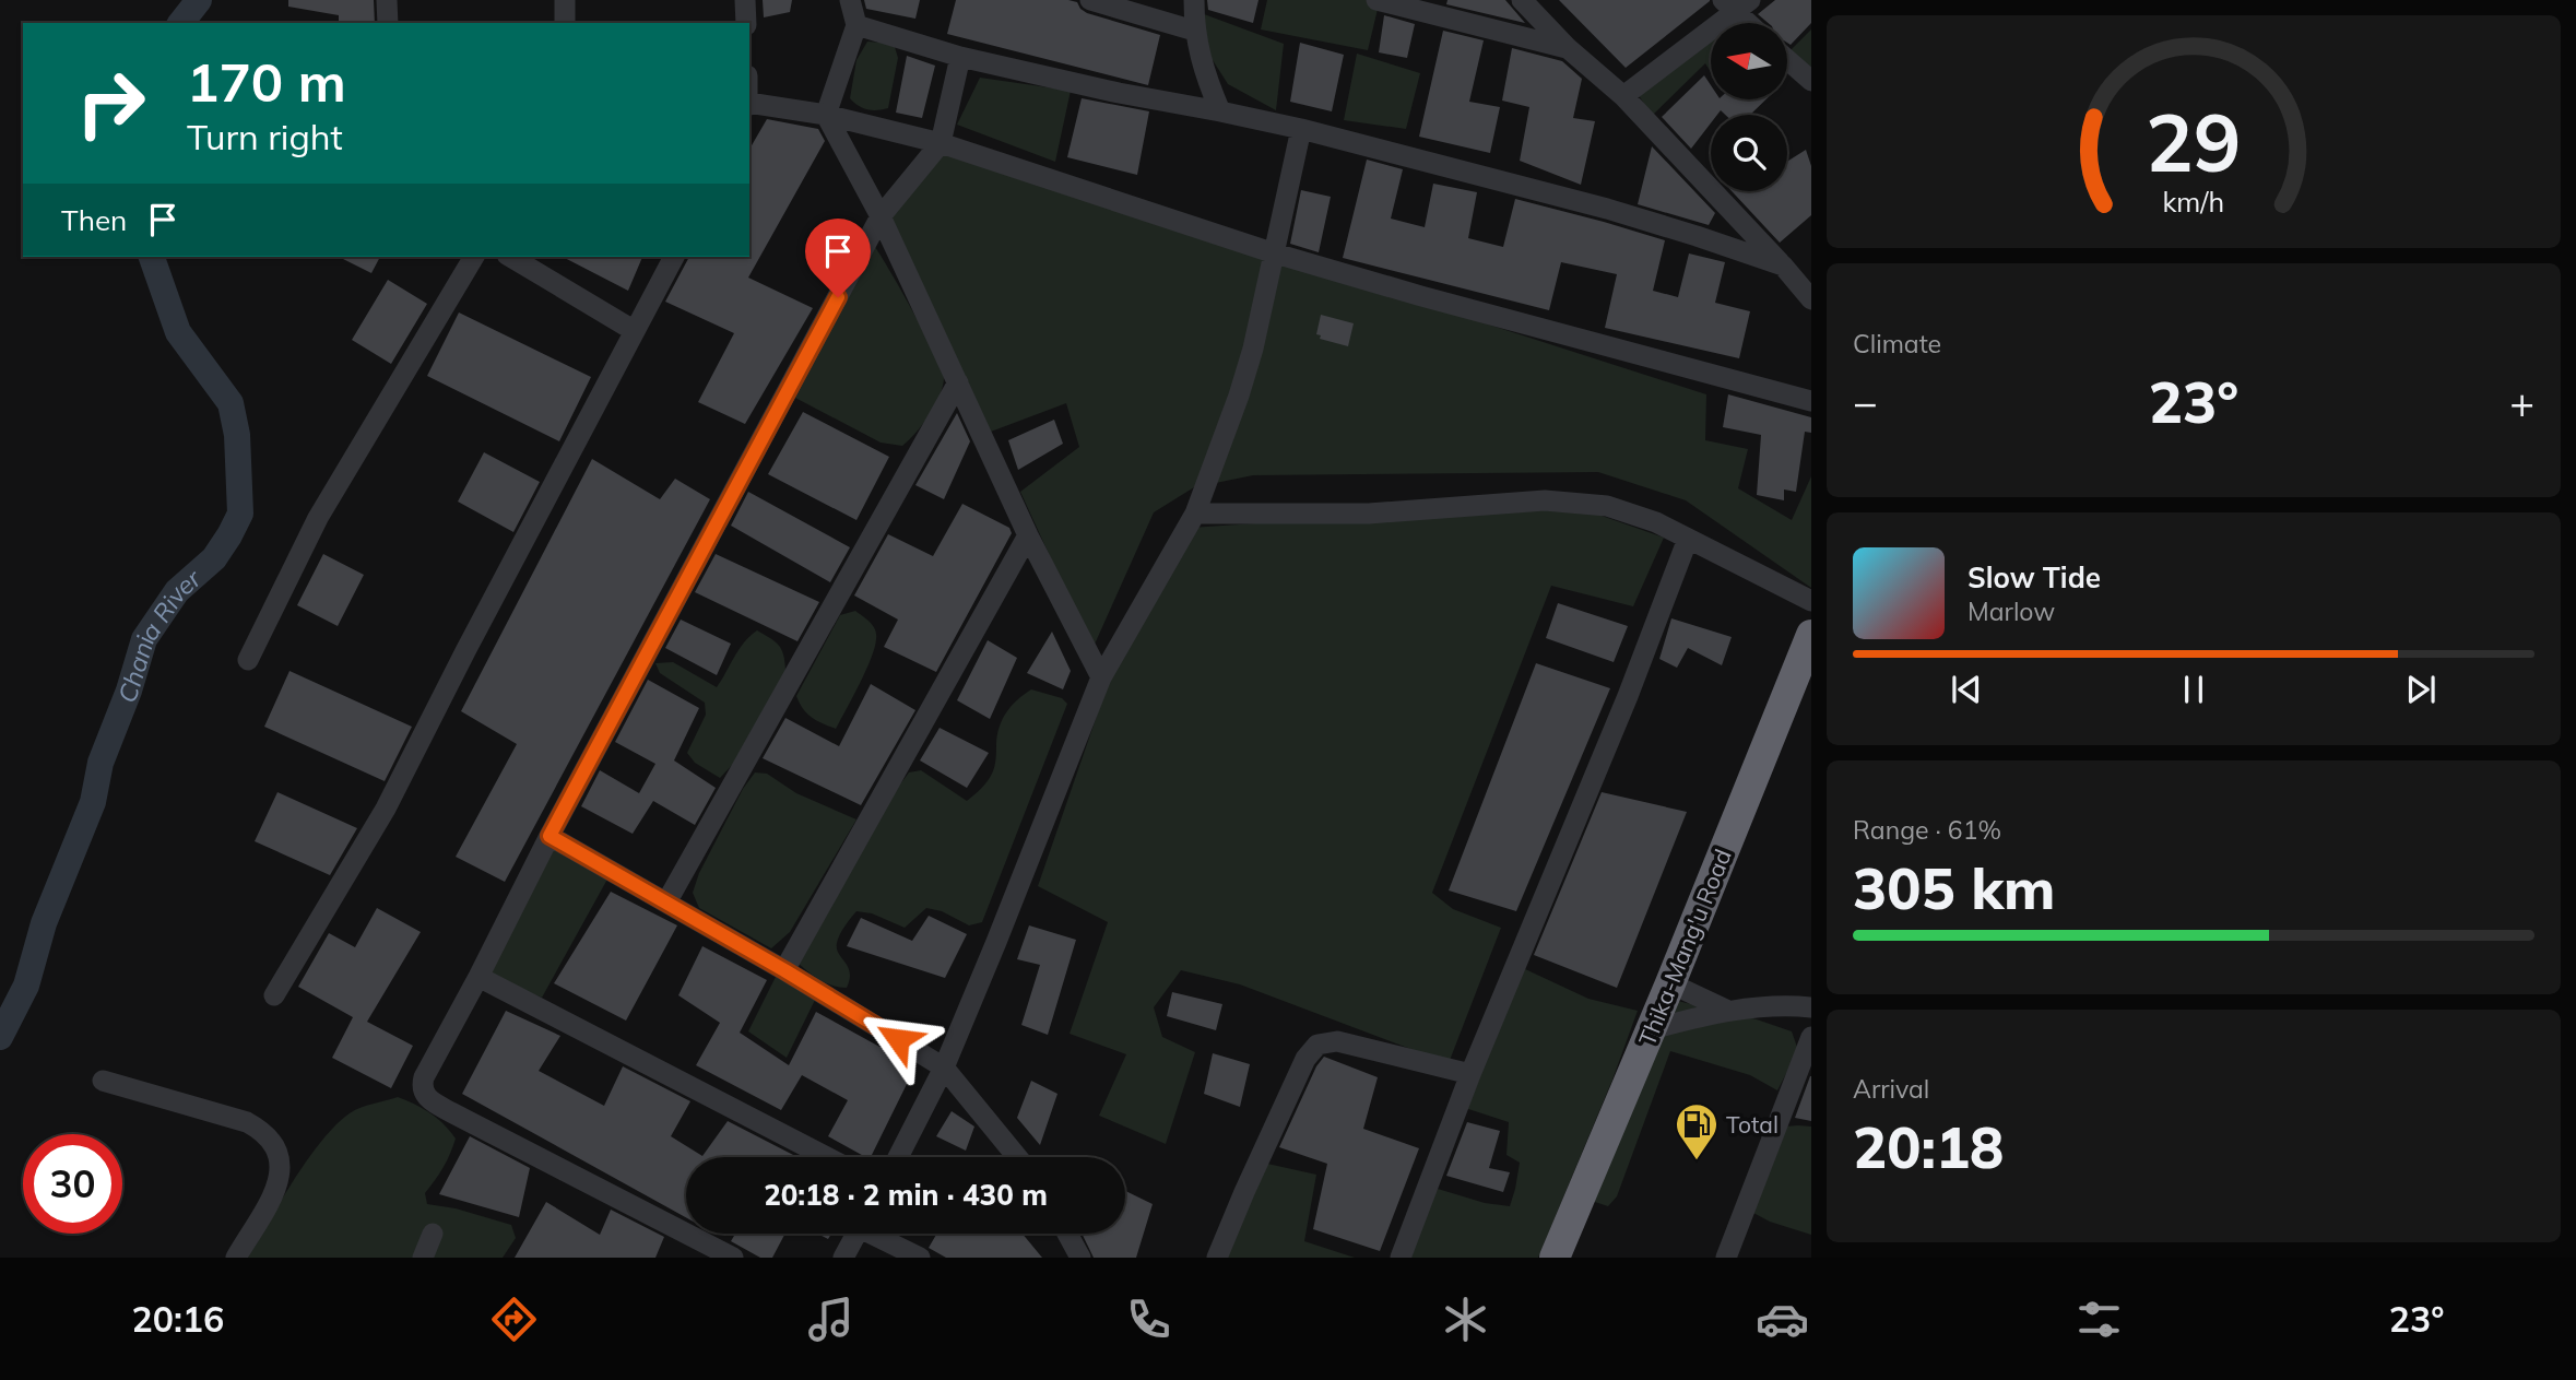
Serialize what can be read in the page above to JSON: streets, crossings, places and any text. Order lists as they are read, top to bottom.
{
  "streets": {
    "highway": ["Thika-Mang'u Road"]
  },
  "water": ["Chania River"],
  "places": {
    "fuel station": ["Total"]
  },
  "north": "left",
  "page": {
    "turn": ["170 m", "Turn right"],
    "then": "Then",
    "tile": [
      "Climate",
      ["Range · 61%", "305 km"],
      ["Arrival", "20:18"]
    ],
    "heat": ["−", "23°", "+"],
    "song": ["Slow Tide", "Marlow"],
    "limit": "30",
    "trip": "20:18 · 2 min · 430 m",
    "tabs": ["20:16", "23°"],
    "gauge": ["29", "km/h"]
  }
}
